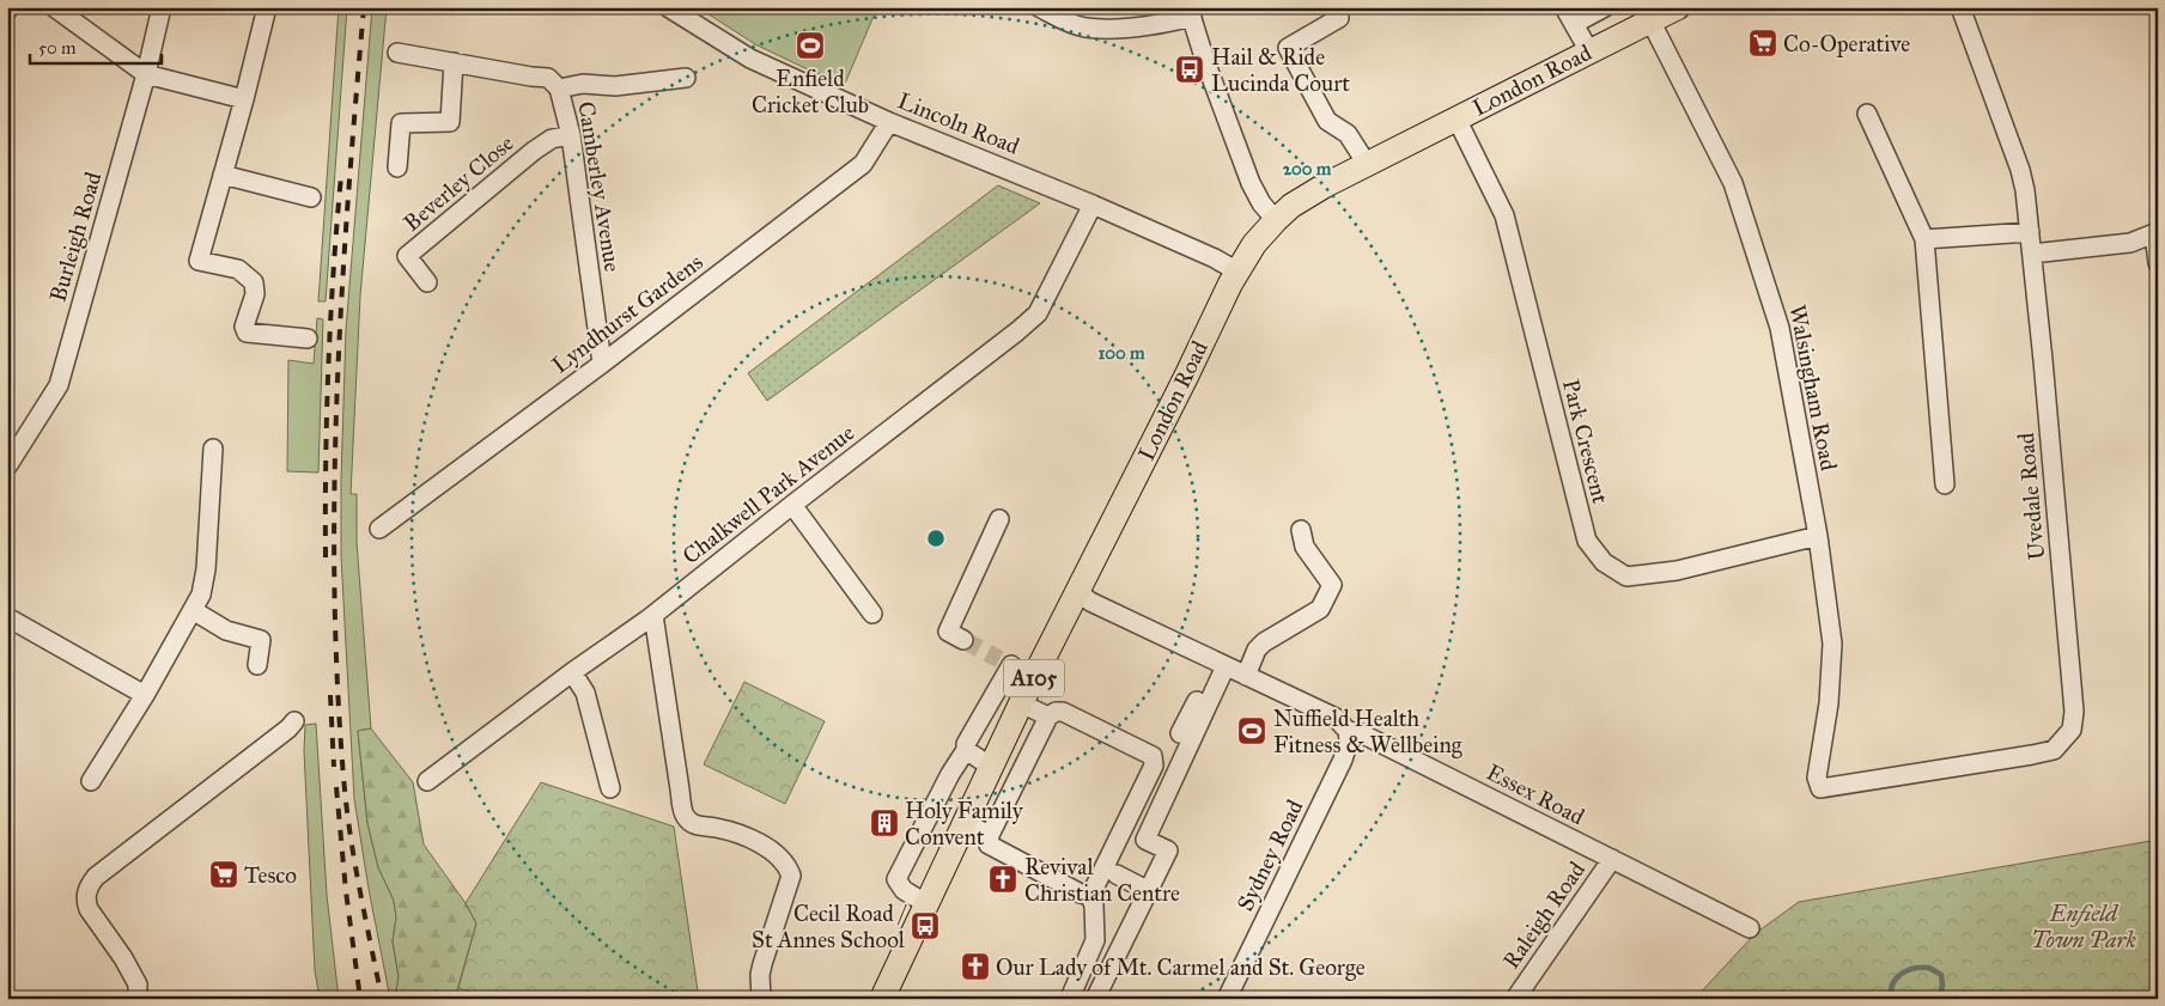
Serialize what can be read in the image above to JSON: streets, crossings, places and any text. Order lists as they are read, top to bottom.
{
  "streets": {
    "main road": ["London Road", "A105"],
    "street": [
      "Lincoln Road",
      "Beverley Close",
      "Camberley Avenue",
      "Burleigh Road",
      "Lyndhurst Gardens",
      "Walsingham Road",
      "Park Crescent",
      "Chalkwell Park Avenue",
      "Uvedale Road",
      "Essex Road",
      "Sydney Road",
      "Raleigh Road"
    ]
  },
  "crossings": [
    ["London Road", "Lincoln Road"],
    ["London Road", "Walsingham Road"],
    ["London Road", "Park Crescent"],
    ["London Road", "Essex Road"],
    ["Lincoln Road", "Lyndhurst Gardens"],
    ["Lincoln Road", "Chalkwell Park Avenue"],
    ["Beverley Close", "Camberley Avenue"],
    ["Camberley Avenue", "Lyndhurst Gardens"],
    ["Walsingham Road", "Park Crescent"],
    ["Walsingham Road", "Uvedale Road"],
    ["Essex Road", "Sydney Road"],
    ["Essex Road", "Raleigh Road"]
  ],
  "parks": ["Enfield Town Park"],
  "places": {
    "supermarket": ["Co-Operative", "Tesco"],
    "sports": ["Enfield Cricket Club", "Nuffield Health Fitness & Wellbeing"],
    "bus stop": ["Hail & Ride Lucinda Court", "Cecil Road / St Annes School"],
    "building": ["Holy Family Convent"],
    "church": ["Revival Christian Centre", "Our Lady of Mt. Carmel and St. George"]
  },
  "scale_bar": "50 m",
  "rings": ["200 m", "100 m"]
}
